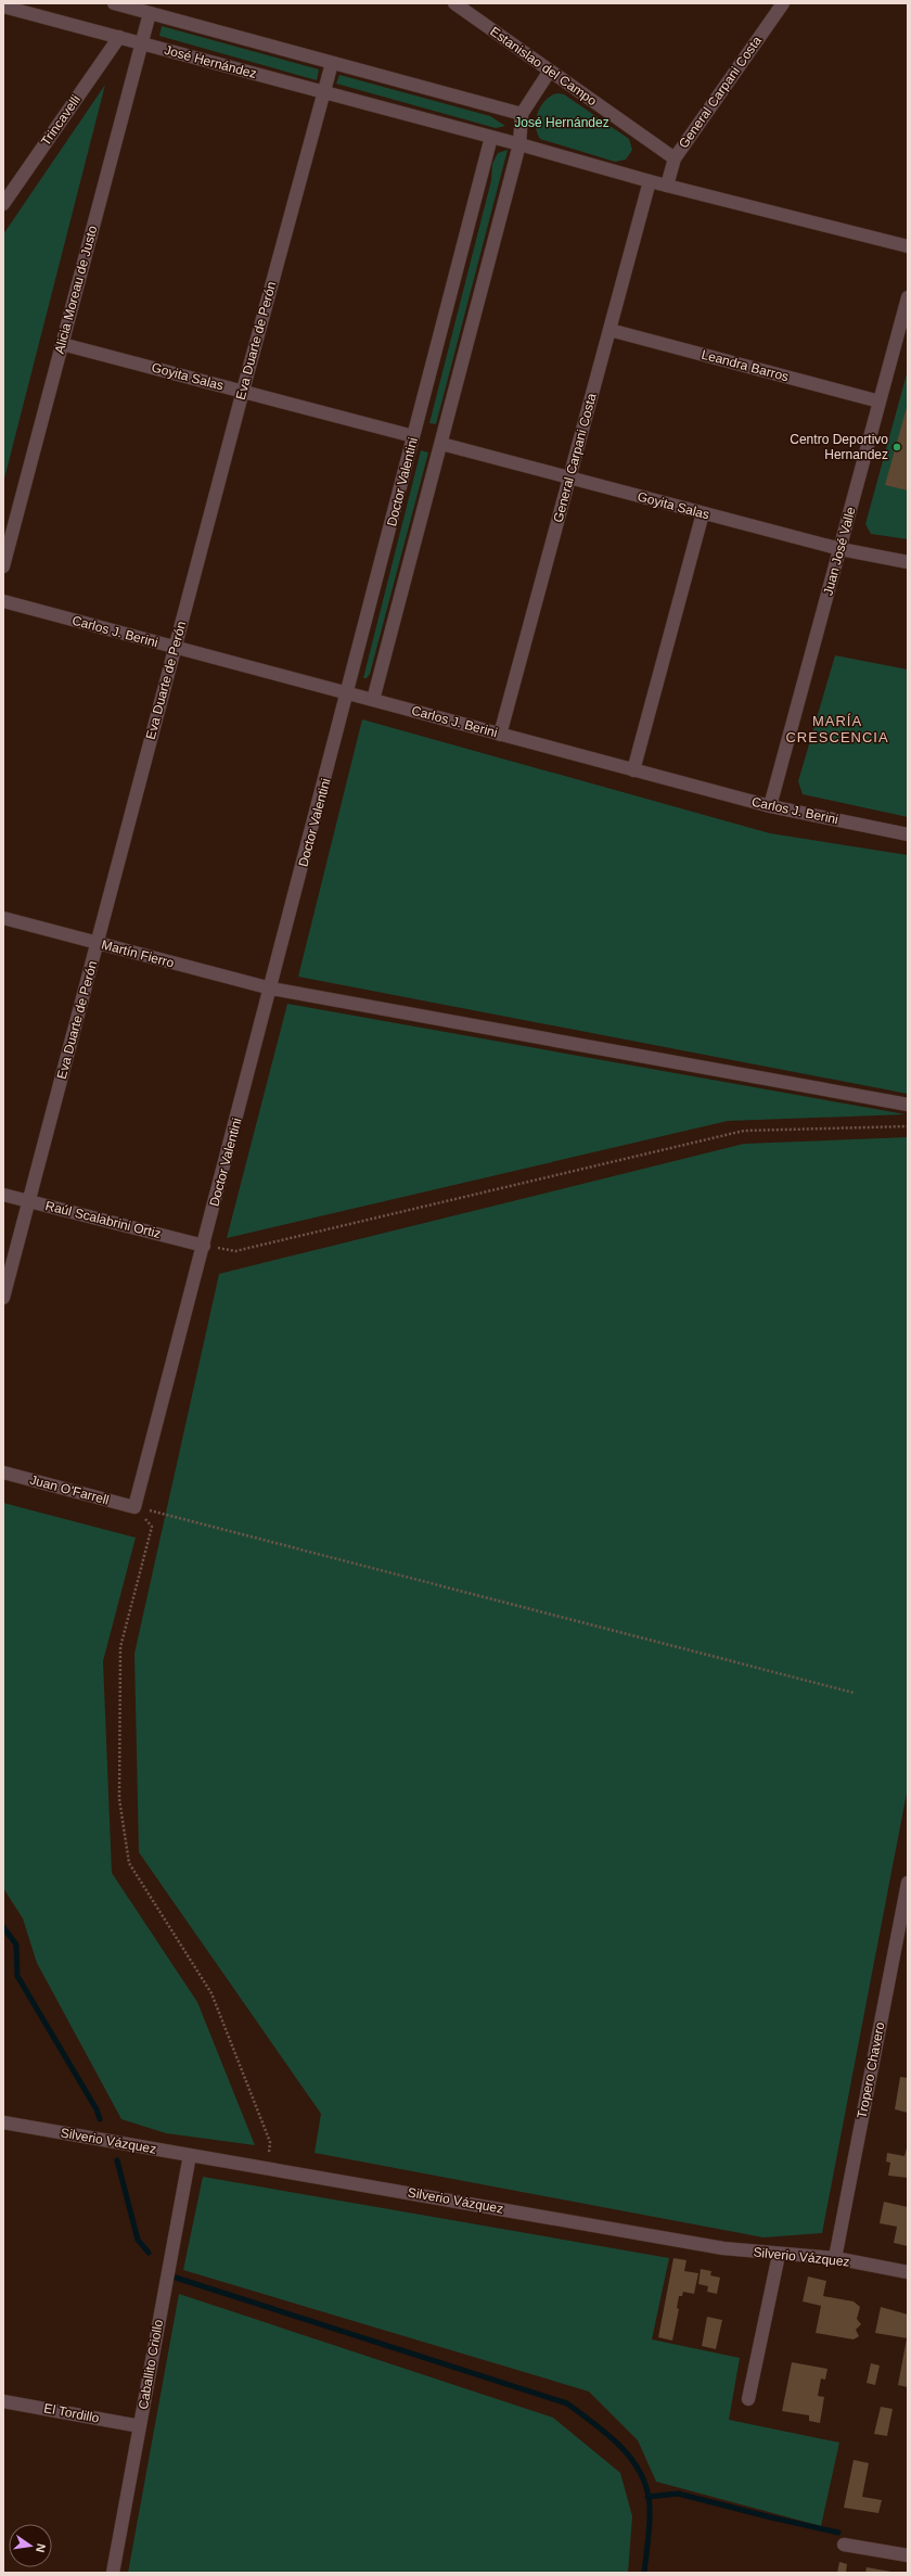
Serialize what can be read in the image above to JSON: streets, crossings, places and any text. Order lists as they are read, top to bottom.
{
  "streets": {
    "street": [
      "José Hernández",
      "Estanislao del Campo",
      "General Carpani Costa",
      "Trincavelli",
      "Alicia Moreau de Justo",
      "Eva Duarte de Perón",
      "Leandra Barros",
      "Goyita Salas",
      "Doctor Valentini",
      "Juan José Valle",
      "Carlos J. Berini",
      "Martín Fierro",
      "Raúl Scalabrini Ortiz",
      "Juan O'Farrell",
      "Tropero Chavero",
      "Silverio Vázquez",
      "Caballito Criollo",
      "El Tordillo"
    ]
  },
  "crossings": [
    ["José Hernández", "General Carpani Costa"],
    ["José Hernández", "Trincavelli"],
    ["José Hernández", "Alicia Moreau de Justo"],
    ["José Hernández", "Eva Duarte de Perón"],
    ["José Hernández", "Doctor Valentini"],
    ["Estanislao del Campo", "General Carpani Costa"],
    ["General Carpani Costa", "Leandra Barros"],
    ["General Carpani Costa", "Goyita Salas"],
    ["General Carpani Costa", "Carlos J. Berini"],
    ["Alicia Moreau de Justo", "Goyita Salas"],
    ["Eva Duarte de Perón", "Goyita Salas"],
    ["Eva Duarte de Perón", "Carlos J. Berini"],
    ["Eva Duarte de Perón", "Martín Fierro"],
    ["Eva Duarte de Perón", "Raúl Scalabrini Ortiz"],
    ["Leandra Barros", "Juan José Valle"],
    ["Goyita Salas", "Doctor Valentini"],
    ["Goyita Salas", "Juan José Valle"],
    ["Doctor Valentini", "Carlos J. Berini"],
    ["Doctor Valentini", "Martín Fierro"],
    ["Doctor Valentini", "Raúl Scalabrini Ortiz"],
    ["Doctor Valentini", "Juan O'Farrell"],
    ["Juan José Valle", "Carlos J. Berini"],
    ["Tropero Chavero", "Silverio Vázquez"],
    ["Silverio Vázquez", "Caballito Criollo"],
    ["Caballito Criollo", "El Tordillo"]
  ],
  "districts": ["MARÍA CRESCENCIA"],
  "parks": ["José Hernández"],
  "places": ["Centro Deportivo Hernandez"],
  "north": "right"
}
